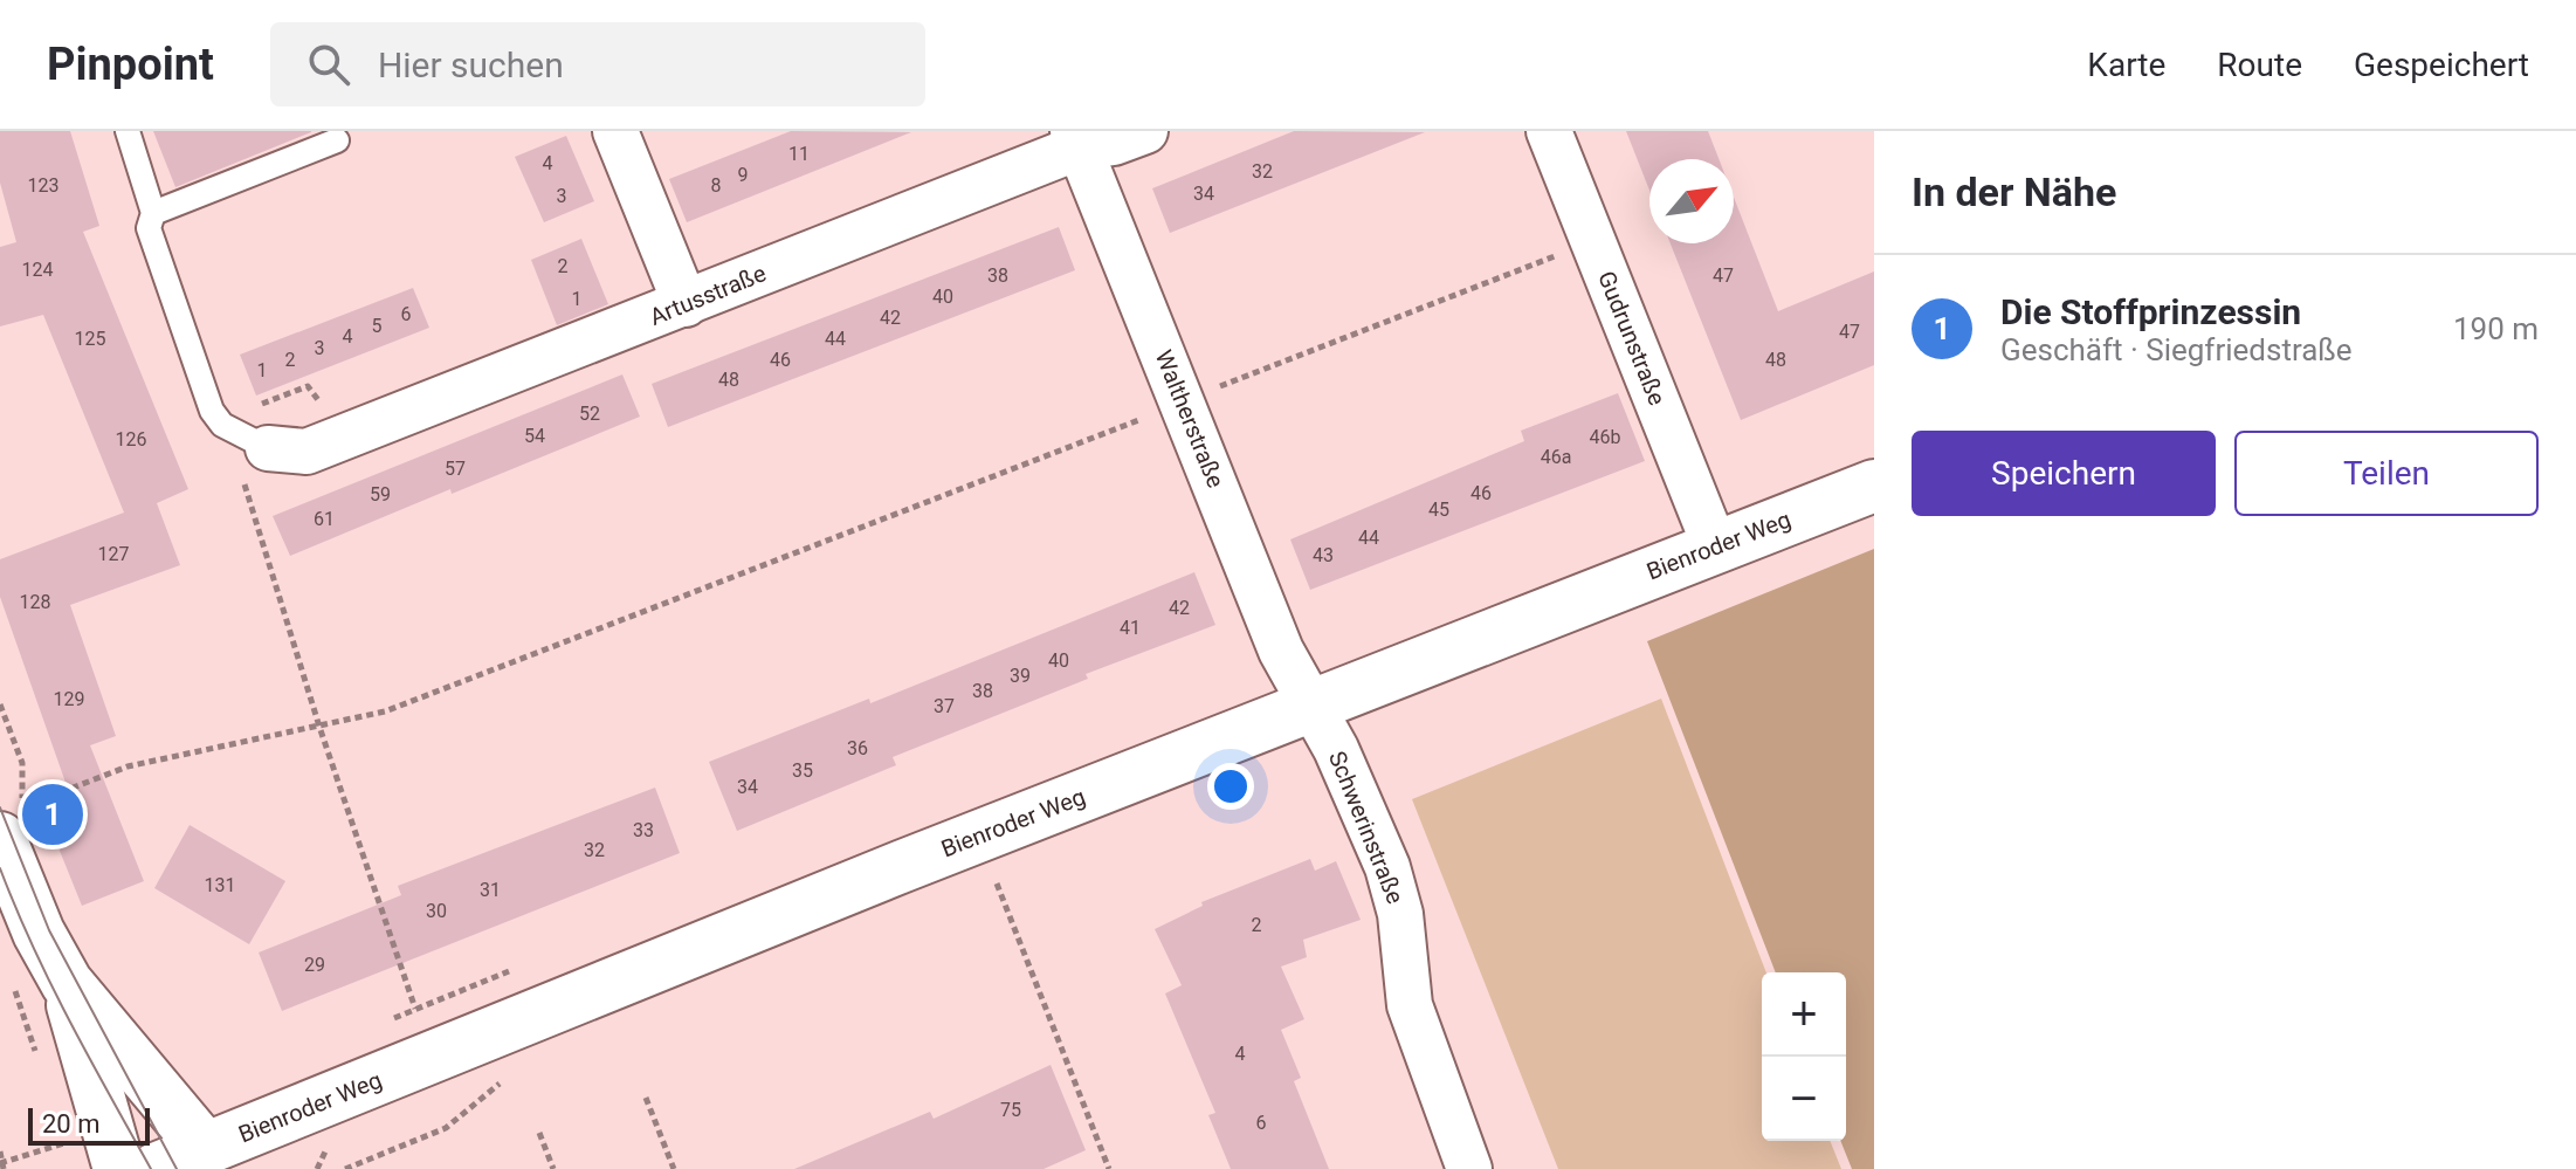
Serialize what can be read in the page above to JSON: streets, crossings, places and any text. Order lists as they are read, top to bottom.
{
  "streets": {
    "main road": ["Bienroder Weg"],
    "street": [
      "Artusstraße",
      "Gudrunstraße",
      "Waltherstraße",
      "Schwerinstraße"
    ]
  },
  "crossings": [
    ["Artusstraße", "Waltherstraße"],
    ["Gudrunstraße", "Bienroder Weg"],
    ["Waltherstraße", "Bienroder Weg"],
    ["Waltherstraße", "Schwerinstraße"],
    ["Bienroder Weg", "Schwerinstraße"]
  ],
  "house_numbers": [
    "11",
    "4",
    "32",
    "9",
    "123",
    "8",
    "34",
    "3",
    "2",
    "124",
    "38",
    "47",
    "40",
    "1",
    "6",
    "42",
    "5",
    "47",
    "4",
    "125",
    "44",
    "3",
    "2",
    "46",
    "48",
    "1",
    "48",
    "52",
    "54",
    "46b",
    "126",
    "46a",
    "57",
    "46",
    "59",
    "45",
    "61",
    "44",
    "127",
    "43",
    "128",
    "42",
    "41",
    "40",
    "39",
    "38",
    "129",
    "37",
    "36",
    "35",
    "34",
    "33",
    "32",
    "131",
    "31",
    "30",
    "2",
    "29",
    "4",
    "75",
    "6"
  ],
  "scale_bar": "20 m",
  "north": "top right",
  "page": {
    "header": "Pinpoint",
    "search": "Hier suchen",
    "nav": ["Karte", "Route", "Gespeichert"],
    "heading": "In der Nähe",
    "list": [
      {
        "mark": "1",
        "name": "Die Stoffprinzessin",
        "note": "Geschäft · Siegfriedstraße",
        "value": "190 m"
      }
    ],
    "buttons": ["Speichern", "Teilen"],
    "pins": "1",
    "map_buttons": ["+", "−"],
    "scale": "20 m"
  }
}
